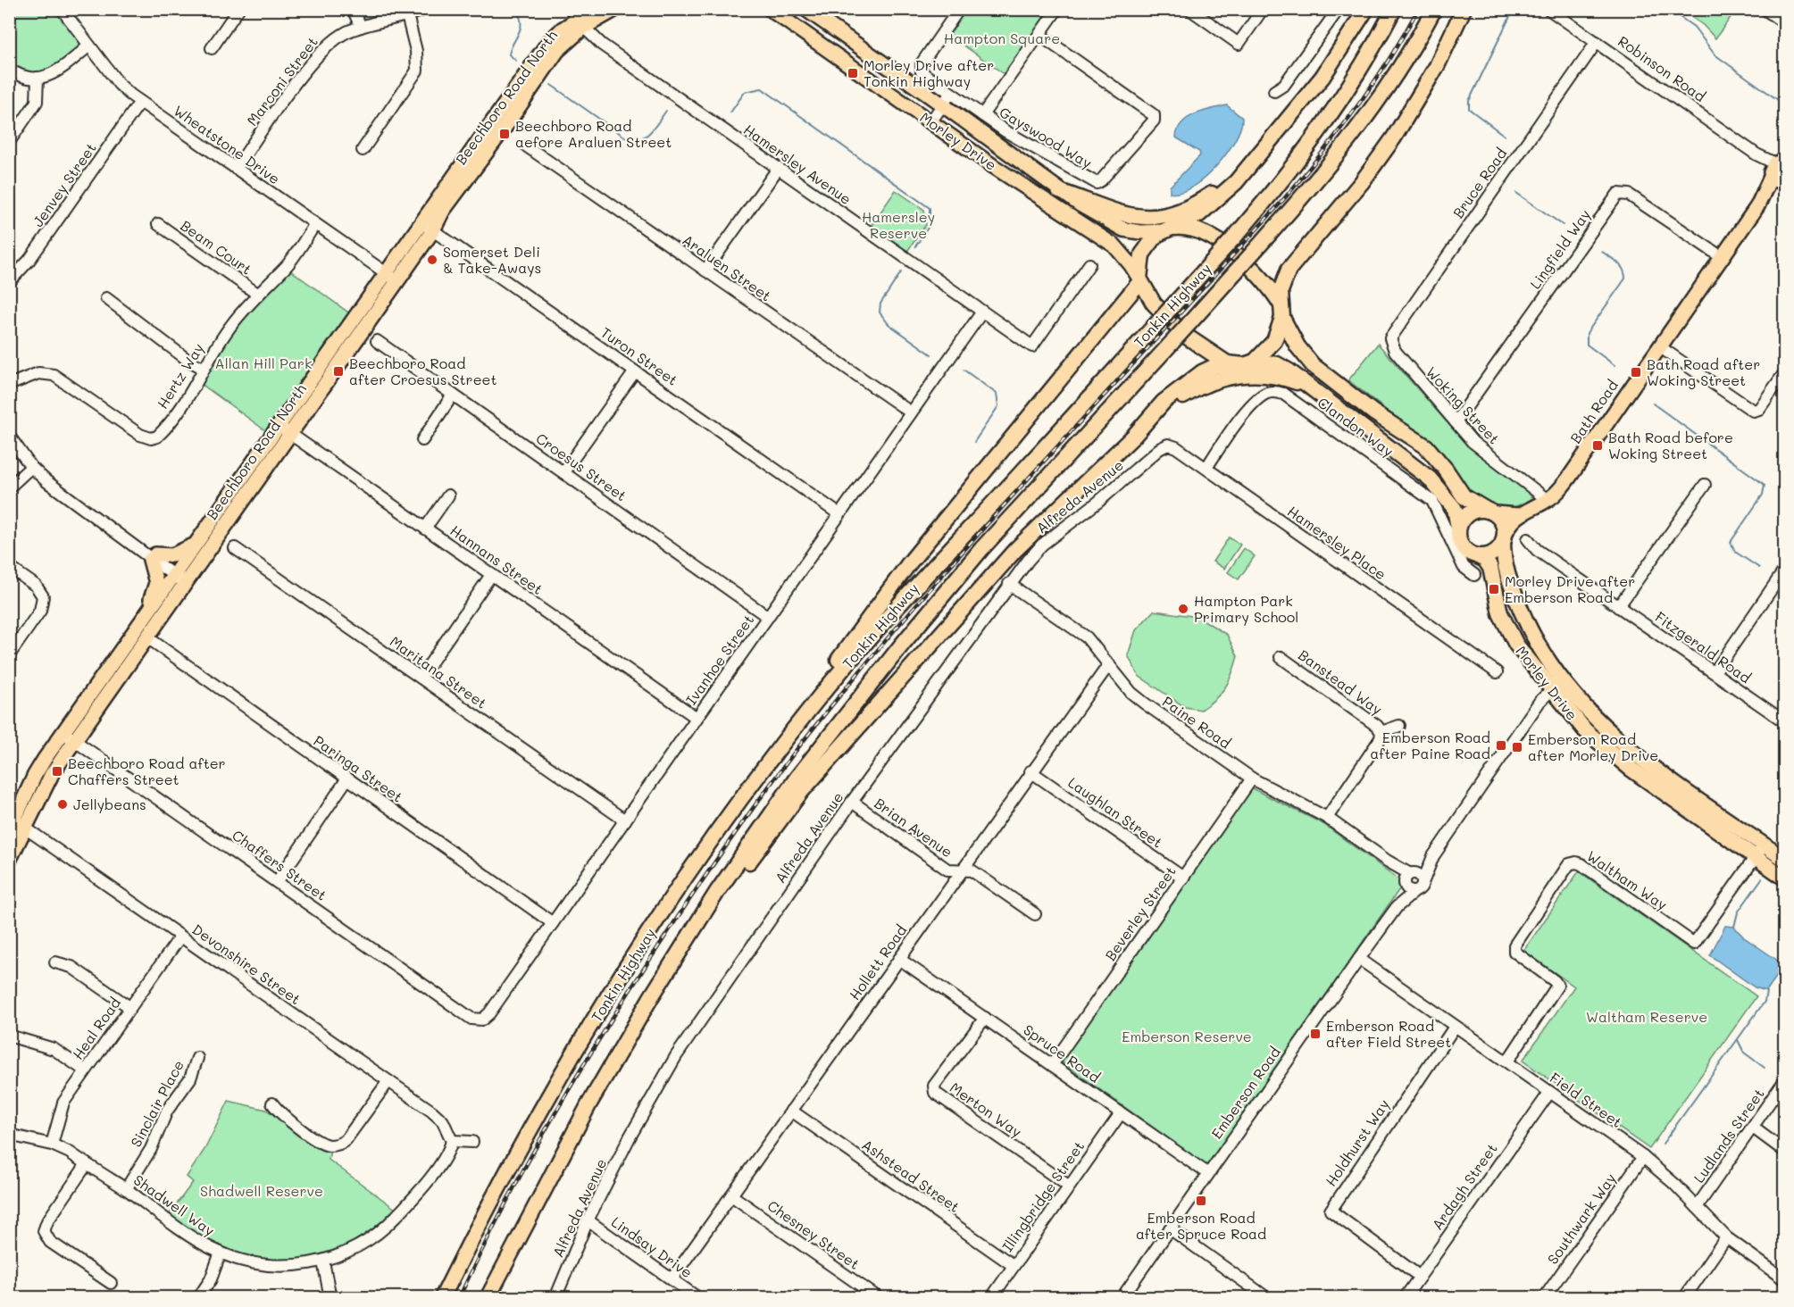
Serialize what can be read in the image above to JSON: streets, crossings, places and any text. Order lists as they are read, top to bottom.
{
  "streets": {
    "highway": ["Morley Drive", "Tonkin Highway"],
    "main road": ["Beechboro Road North", "Bath Road"],
    "street": [
      "Robinson Road",
      "Marconi Street",
      "Gayswood Way",
      "Wheatstone Drive",
      "Hamersley Avenue",
      "Bruce Road",
      "Jenvey Street",
      "Beam Court",
      "Lingfield Way",
      "Araluen Street",
      "Turon Street",
      "Hertz Way",
      "Woking Street",
      "Clandon Way",
      "Croesus Street",
      "Alfreda Avenue",
      "Hamersley Place",
      "Hannans Street",
      "Fitzgerald Road",
      "Ivanhoe Street",
      "Maritana Street",
      "Banstead Way",
      "Paine Road",
      "Paringa Street",
      "Laughlan Street",
      "Brian Avenue",
      "Chaffers Street",
      "Waltham Way",
      "Beverley Street",
      "Hollett Road",
      "Devonshire Street",
      "Heal Road",
      "Spruce Road",
      "Emberson Road",
      "Field Street",
      "Sinclair Place",
      "Merton Way",
      "Ludlands Street",
      "Holdhurst Way",
      "Ashstead Street",
      "Ardagh Street",
      "Illingbridge Street",
      "Shadwell Way",
      "Southwark Way",
      "Chesney Street",
      "Lindsay Drive"
    ]
  },
  "crossings": [
    ["Robinson Road", "Bruce Road"],
    ["Robinson Road", "Bath Road"],
    ["Marconi Street", "Wheatstone Drive"],
    ["Beechboro Road North", "Wheatstone Drive"],
    ["Beechboro Road North", "Hamersley Avenue"],
    ["Beechboro Road North", "Turon Street"],
    ["Beechboro Road North", "Hannans Street"],
    ["Beechboro Road North", "Paringa Street"],
    ["Beechboro Road North", "Chaffers Street"],
    ["Beechboro Road North", "Devonshire Street"],
    ["Gayswood Way", "Morley Drive"],
    ["Morley Drive", "Bath Road"],
    ["Morley Drive", "Waltham Way"],
    ["Morley Drive", "Emberson Road"],
    ["Wheatstone Drive", "Jenvey Street"],
    ["Wheatstone Drive", "Hertz Way"],
    ["Hamersley Avenue", "Ivanhoe Street"],
    ["Bruce Road", "Woking Street"],
    ["Beam Court", "Hertz Way"],
    ["Lingfield Way", "Woking Street"],
    ["Lingfield Way", "Bath Road"],
    ["Araluen Street", "Ivanhoe Street"],
    ["Turon Street", "Ivanhoe Street"],
    ["Woking Street", "Bath Road"],
    ["Clandon Way", "Hamersley Place"],
    ["Croesus Street", "Ivanhoe Street"],
    ["Alfreda Avenue", "Hamersley Place"],
    ["Alfreda Avenue", "Paine Road"],
    ["Alfreda Avenue", "Brian Avenue"],
    ["Alfreda Avenue", "Lindsay Drive"],
    ["Hannans Street", "Ivanhoe Street"],
    ["Ivanhoe Street", "Maritana Street"],
    ["Ivanhoe Street", "Paringa Street"],
    ["Ivanhoe Street", "Chaffers Street"],
    ["Banstead Way", "Paine Road"],
    ["Paine Road", "Beverley Street"],
    ["Paine Road", "Hollett Road"],
    ["Paine Road", "Emberson Road"],
    ["Laughlan Street", "Beverley Street"],
    ["Laughlan Street", "Hollett Road"],
    ["Brian Avenue", "Hollett Road"],
    ["Waltham Way", "Field Street"],
    ["Beverley Street", "Spruce Road"],
    ["Hollett Road", "Spruce Road"],
    ["Hollett Road", "Ashstead Street"],
    ["Hollett Road", "Chesney Street"],
    ["Hollett Road", "Lindsay Drive"],
    ["Devonshire Street", "Heal Road"],
    ["Devonshire Street", "Shadwell Way"],
    ["Heal Road", "Shadwell Way"],
    ["Spruce Road", "Emberson Road"],
    ["Spruce Road", "Merton Way"],
    ["Spruce Road", "Illingbridge Street"],
    ["Emberson Road", "Field Street"],
    ["Field Street", "Ludlands Street"],
    ["Field Street", "Holdhurst Way"],
    ["Field Street", "Ardagh Street"],
    ["Field Street", "Southwark Way"],
    ["Sinclair Place", "Shadwell Way"],
    ["Merton Way", "Illingbridge Street"],
    ["Holdhurst Way", "Ardagh Street"],
    ["Ashstead Street", "Illingbridge Street"]
  ],
  "parks": [
    "Hampton Square",
    "Hamersley Reserve",
    "Allan Hill Park",
    "Waltham Reserve",
    "Emberson Reserve",
    "Shadwell Reserve"
  ],
  "places": {
    "transit": [
      "Morley Drive after Tonkin Highway",
      "Beechboro Road aefore Araluen Street",
      "Beechboro Road after Croesus Street",
      "Bath Road after Woking Street",
      "Bath Road before Woking Street",
      "Morley Drive after Emberson Road",
      "Emberson Road after Paine Road",
      "Emberson Road after Morley Drive",
      "Beechboro Road after Chaffers Street",
      "Emberson Road after Field Street",
      "Emberson Road after Spruce Road"
    ],
    "other": ["Somerset Deli & Take-Aways", "Hampton Park Primary School", "Jellybeans"]
  }
}
